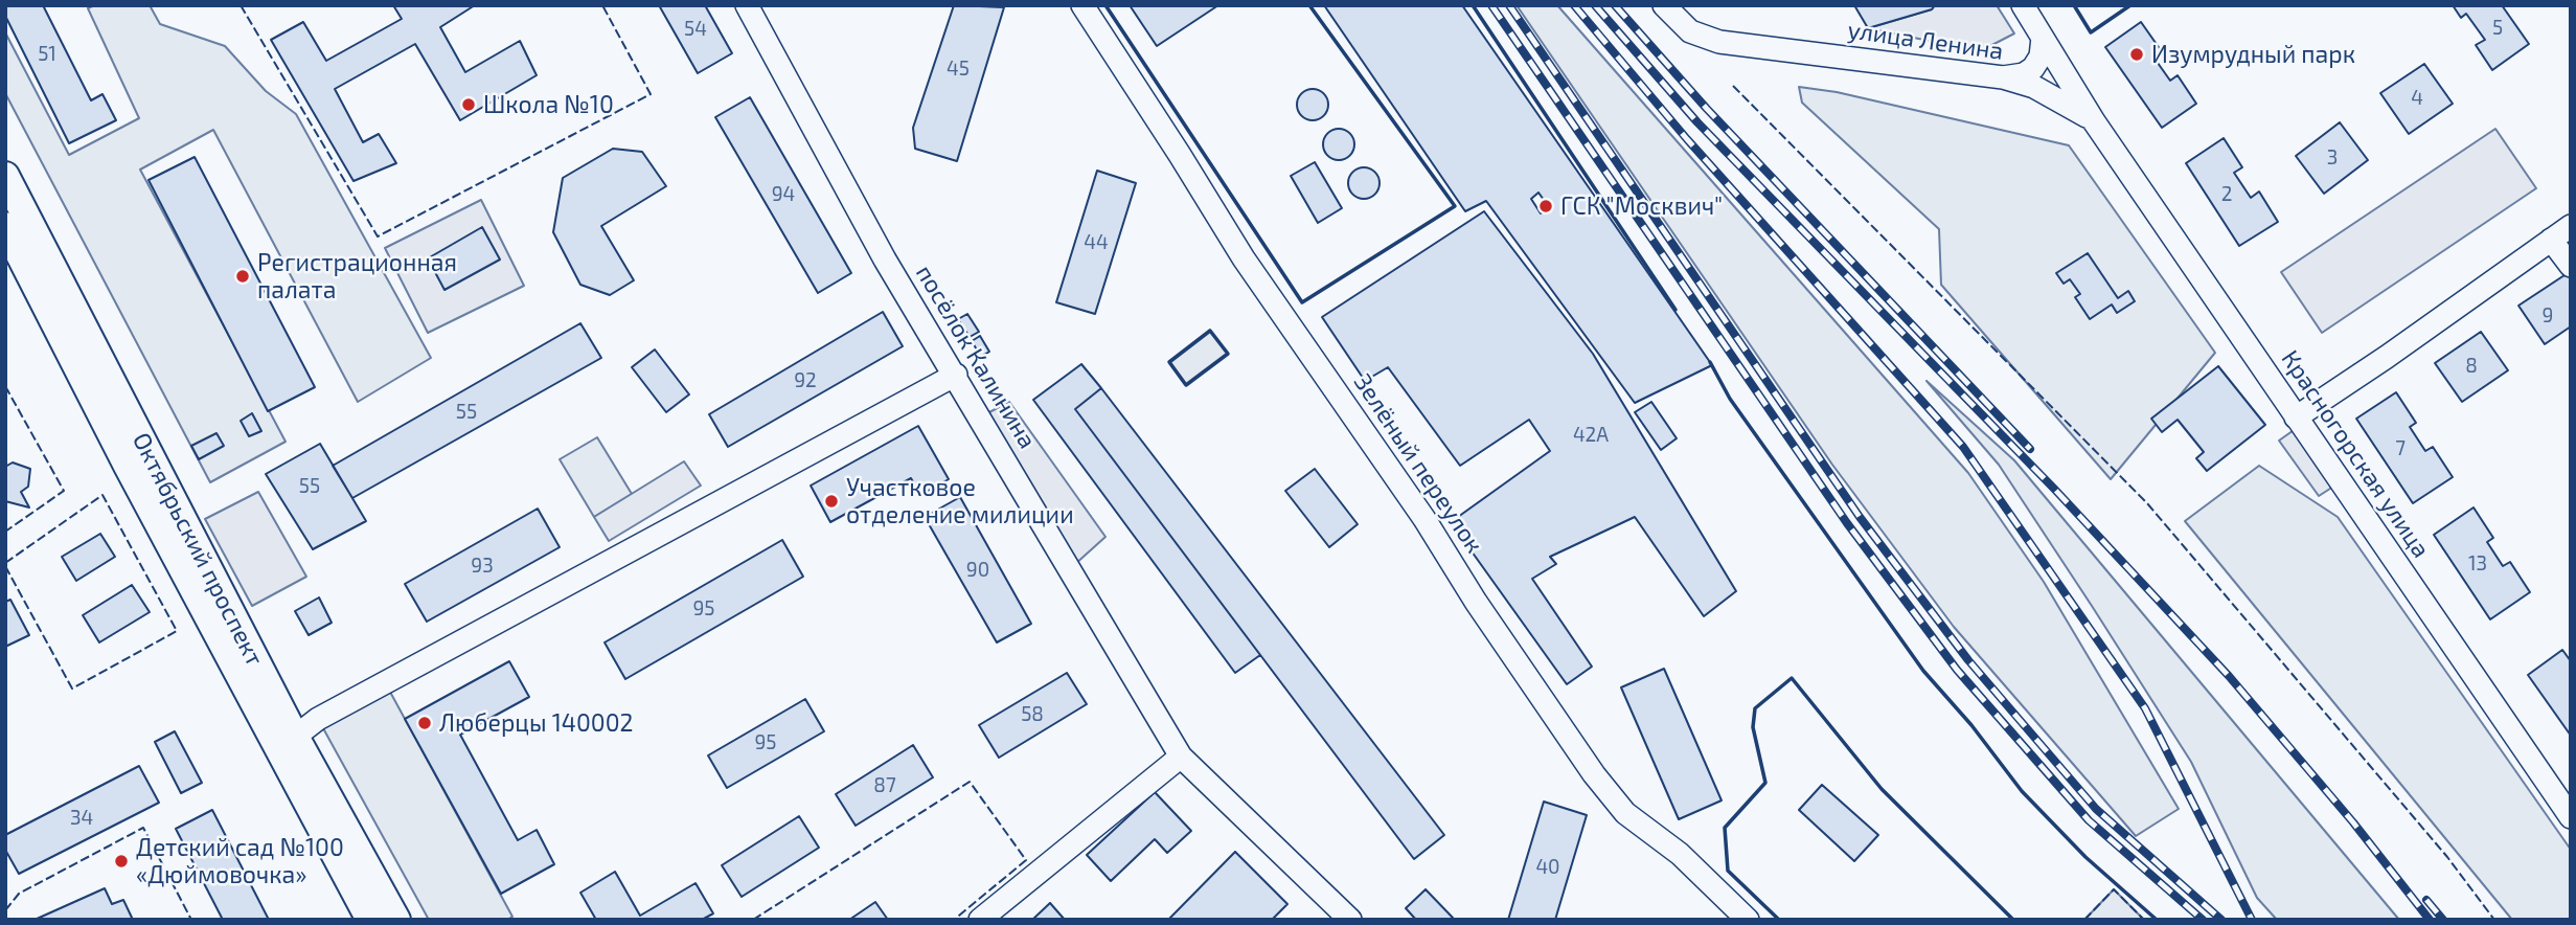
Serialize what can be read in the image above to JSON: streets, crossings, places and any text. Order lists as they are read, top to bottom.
{
  "streets": {
    "main road": ["Октябрьский проспект"],
    "street": [
      "улица Ленина",
      "посёлок Калинина",
      "Красногорская улица",
      "Зелёный переулок"
    ]
  },
  "crossings": [
    ["улица Ленина", "Красногорская улица"]
  ],
  "places": [
    "Изумрудный парк",
    "Школа №10",
    "ГСК \"Москвич\"",
    "Регистрационная палата",
    "Участковое отделение милиции",
    "Люберцы 140002",
    "Детский сад №100 «Дюймовочка»"
  ],
  "house_numbers": [
    "5",
    "54",
    "51",
    "45",
    "4",
    "3",
    "94",
    "2",
    "44",
    "9",
    "8",
    "92",
    "55",
    "42А",
    "7",
    "55",
    "13",
    "93",
    "90",
    "95",
    "58",
    "95",
    "87",
    "34",
    "40"
  ]
}
